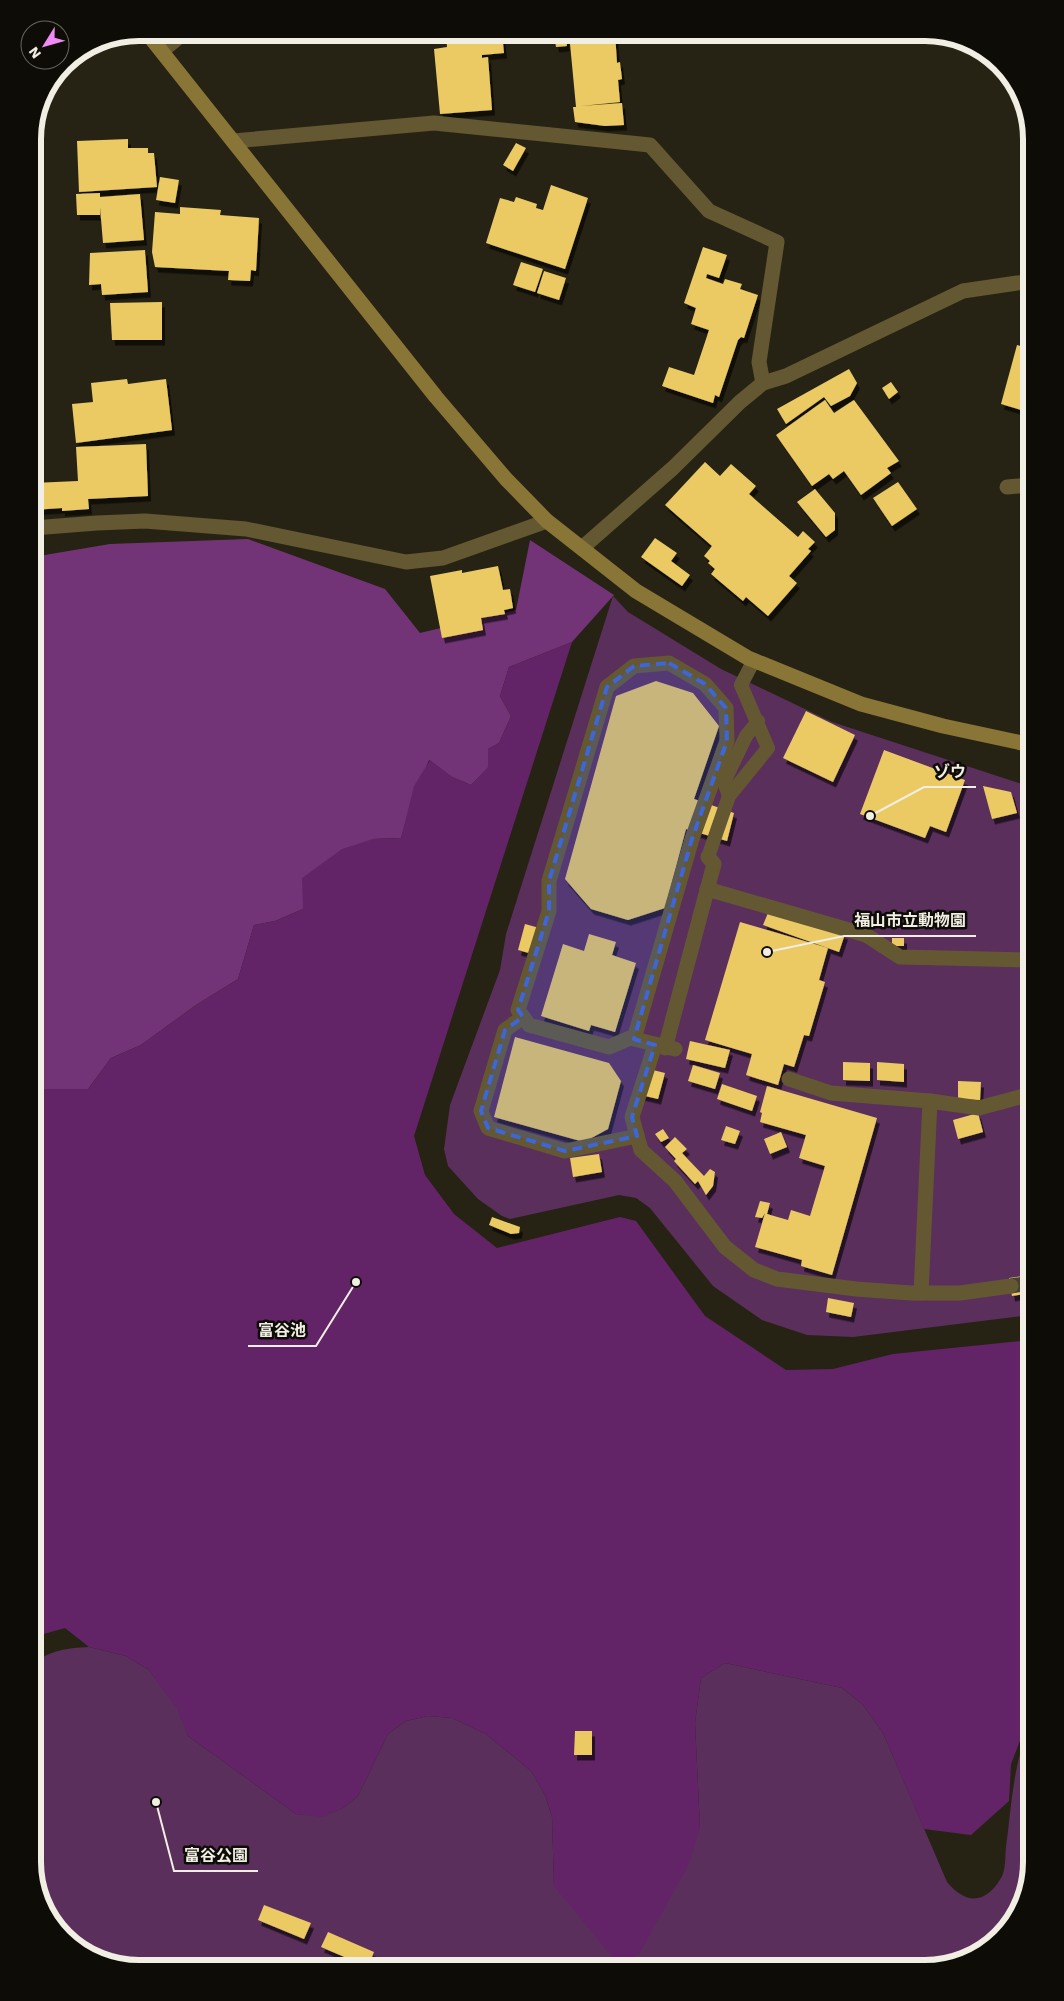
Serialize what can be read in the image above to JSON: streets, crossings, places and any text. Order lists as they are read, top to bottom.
{
  "places": [
    "ゾウ",
    "福山市立動物園",
    "富谷池",
    "富谷公園"
  ],
  "north": "bottom left"
}
